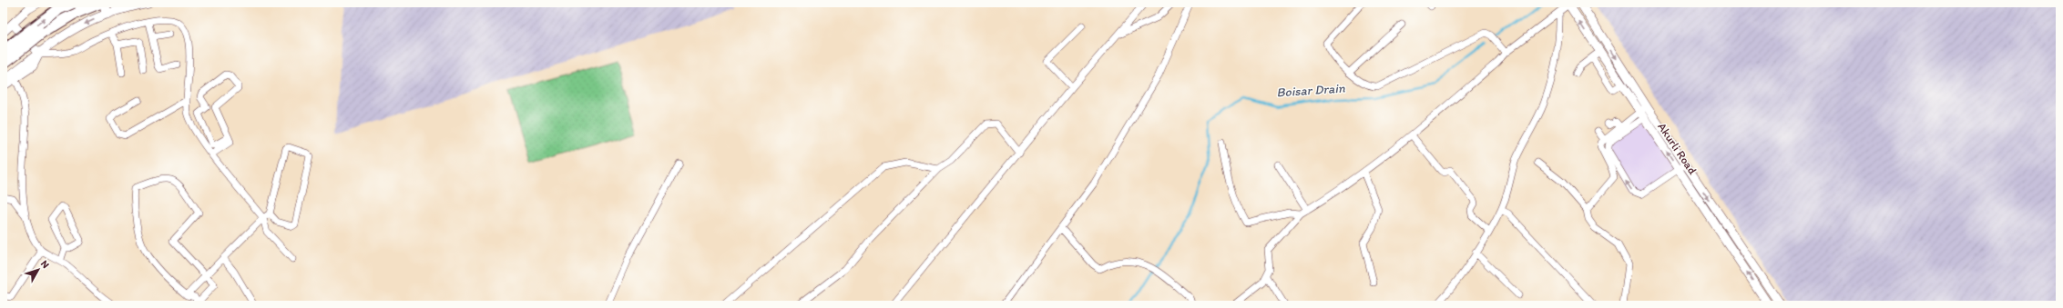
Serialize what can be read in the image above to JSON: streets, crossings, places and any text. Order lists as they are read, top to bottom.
{
  "streets": {
    "street": ["Akurli Road"]
  },
  "water": ["Boisar Drain"],
  "north": "top right"
}
